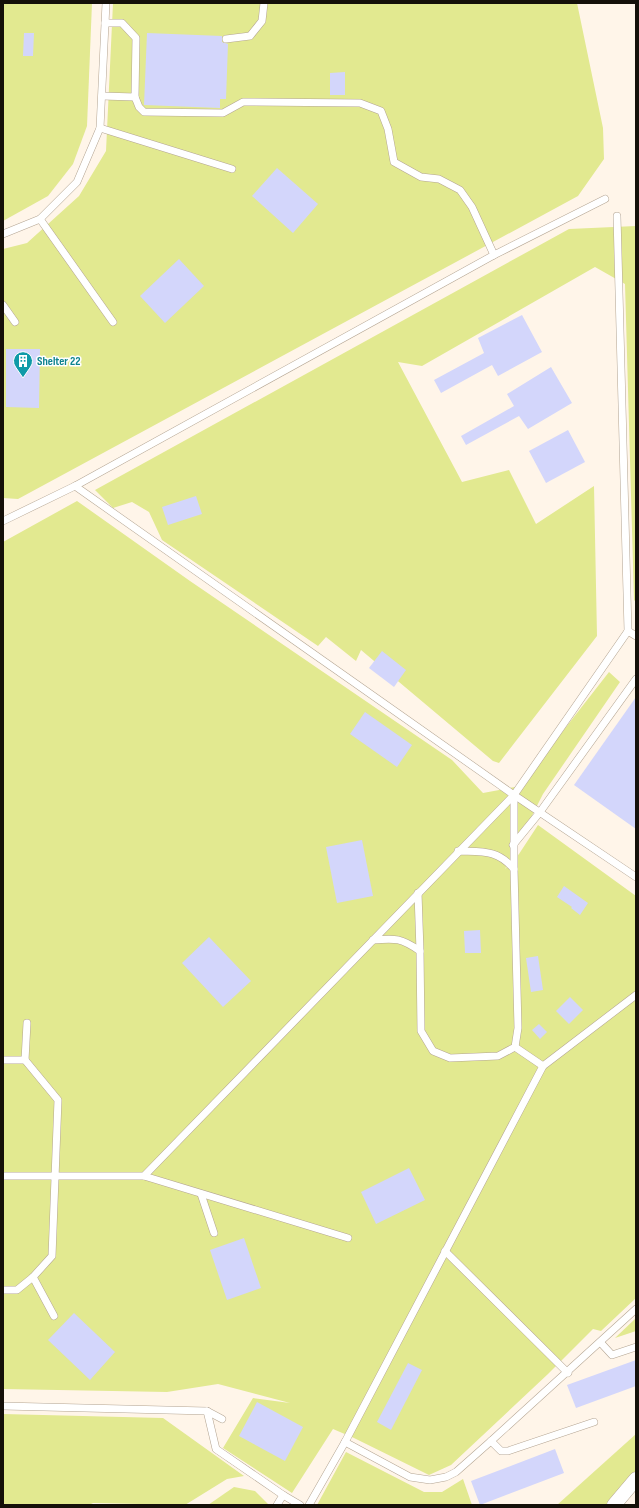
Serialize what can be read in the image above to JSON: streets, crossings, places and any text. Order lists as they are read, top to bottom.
{
  "places": {
    "building": ["Shelter 22"]
  }
}
